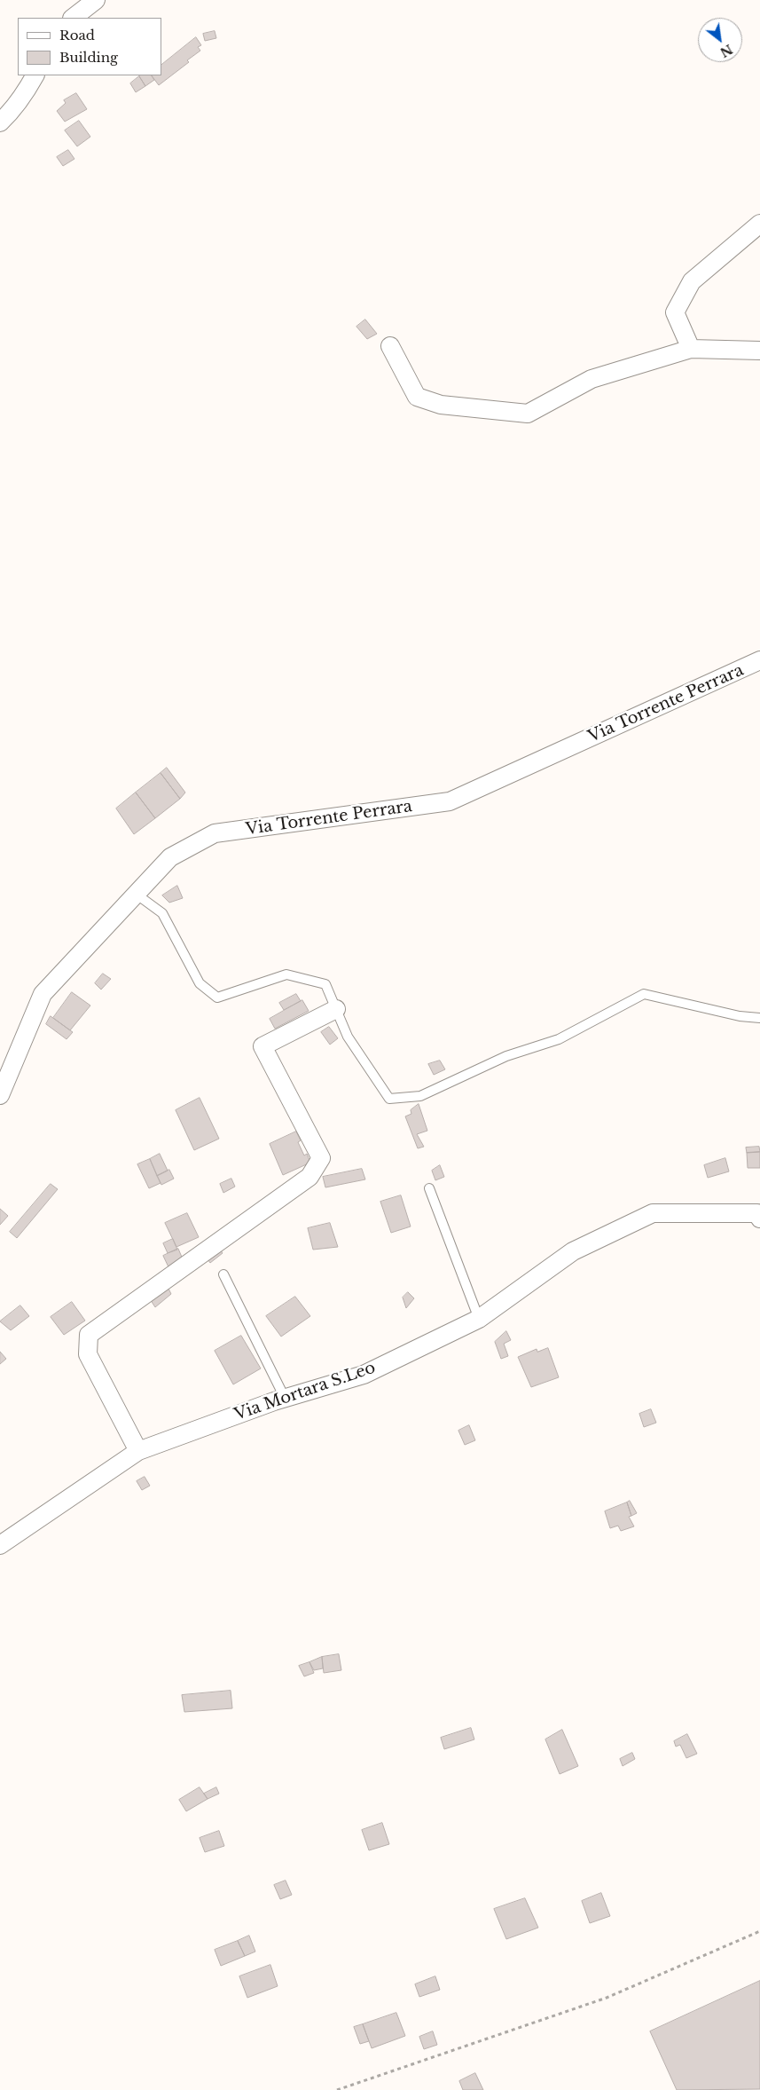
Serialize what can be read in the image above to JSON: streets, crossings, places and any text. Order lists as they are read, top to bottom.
{
  "streets": {
    "street": ["Via Torrente Perrara", "Via Mortara S.Leo"]
  },
  "legend": ["Road", "Building"],
  "north": "bottom right"
}
